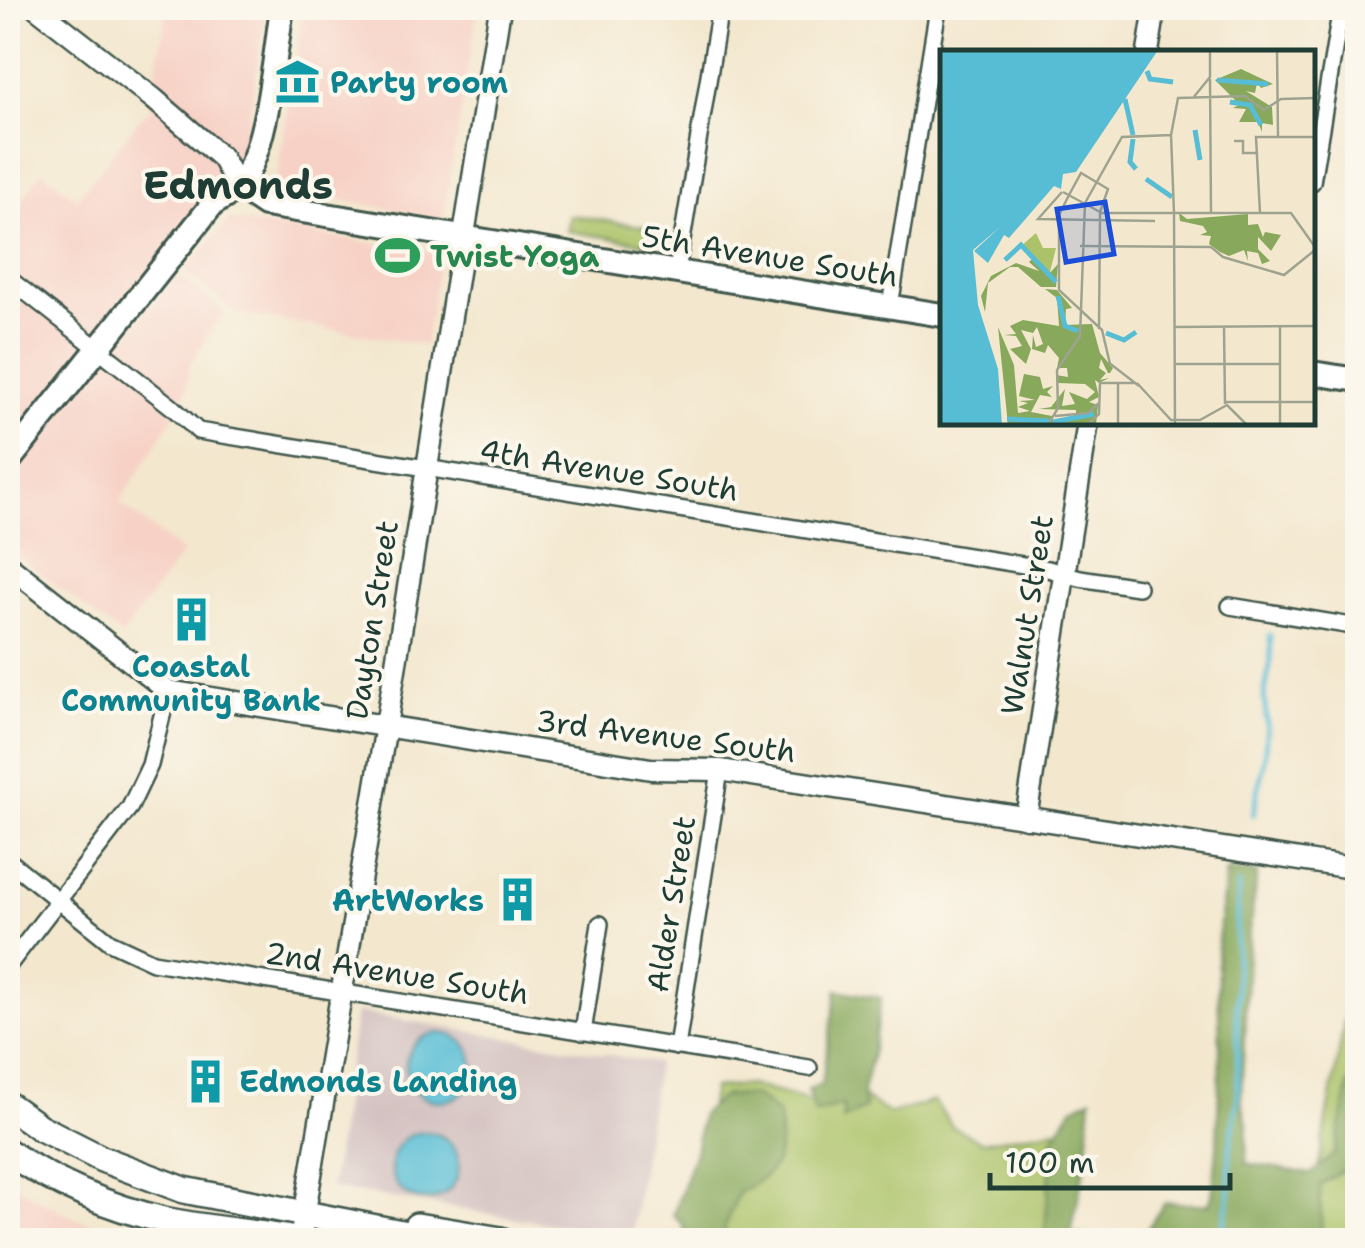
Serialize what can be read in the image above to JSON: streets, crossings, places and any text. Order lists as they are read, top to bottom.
{
  "streets": {
    "main road": ["5th Avenue South"],
    "street": [
      "4th Avenue South",
      "Walnut Street",
      "Dayton Street",
      "3rd Avenue South",
      "Alder Street",
      "2nd Avenue South"
    ]
  },
  "crossings": [
    ["5th Avenue South", "Dayton Street"],
    ["4th Avenue South", "Walnut Street"],
    ["4th Avenue South", "Dayton Street"],
    ["Walnut Street", "3rd Avenue South"],
    ["Dayton Street", "3rd Avenue South"],
    ["Dayton Street", "2nd Avenue South"],
    ["3rd Avenue South", "Alder Street"],
    ["Alder Street", "2nd Avenue South"]
  ],
  "districts": ["Edmonds"],
  "places": {
    "museum": ["Party room"],
    "sports": ["Twist Yoga"],
    "building": ["Coastal Community Bank", "ArtWorks", "Edmonds Landing"]
  },
  "scale_bar": "100 m"
}
